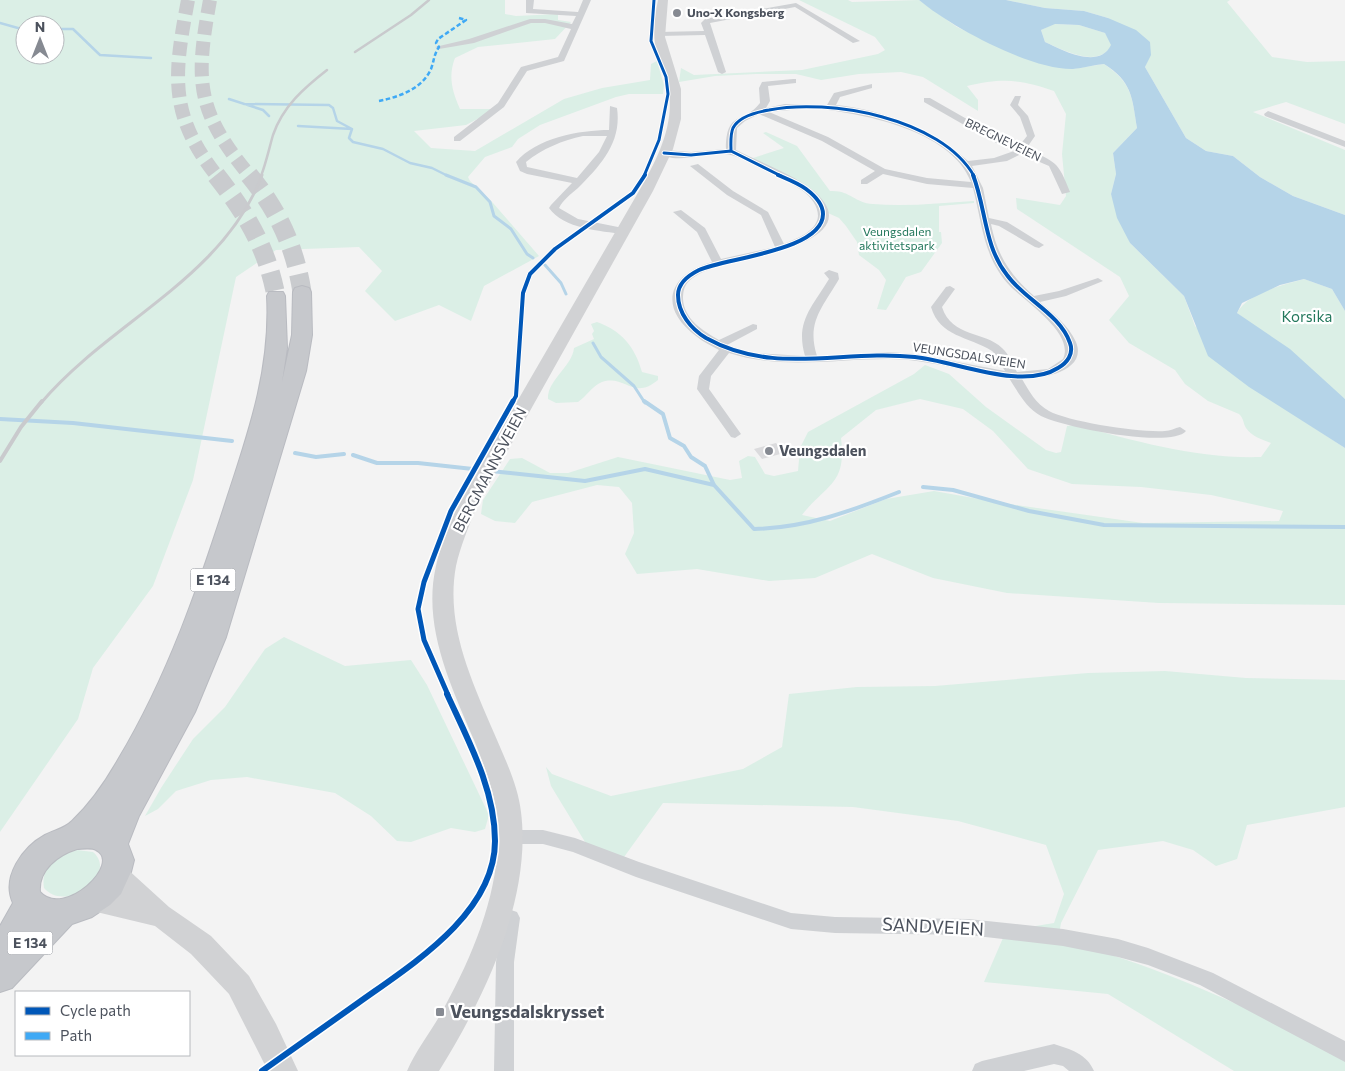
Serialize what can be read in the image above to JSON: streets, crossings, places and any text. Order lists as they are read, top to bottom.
{
  "streets": {
    "highway": ["E 134"],
    "main road": ["BERGMANNSVEIEN"],
    "street": ["BREGNEVEIEN", "VEUNGSDALSVEIEN", "SANDVEIEN"]
  },
  "crossings": [
    ["BERGMANNSVEIEN", "SANDVEIEN"]
  ],
  "parks": ["Veungsdalen aktivitetspark", "Korsika"],
  "places": {
    "other": ["Uno-X Kongsberg", "Veungsdalen"],
    "transit": ["Veungsdalskrysset"]
  },
  "legend": ["Cycle path", "Path"],
  "north": "top"
}
